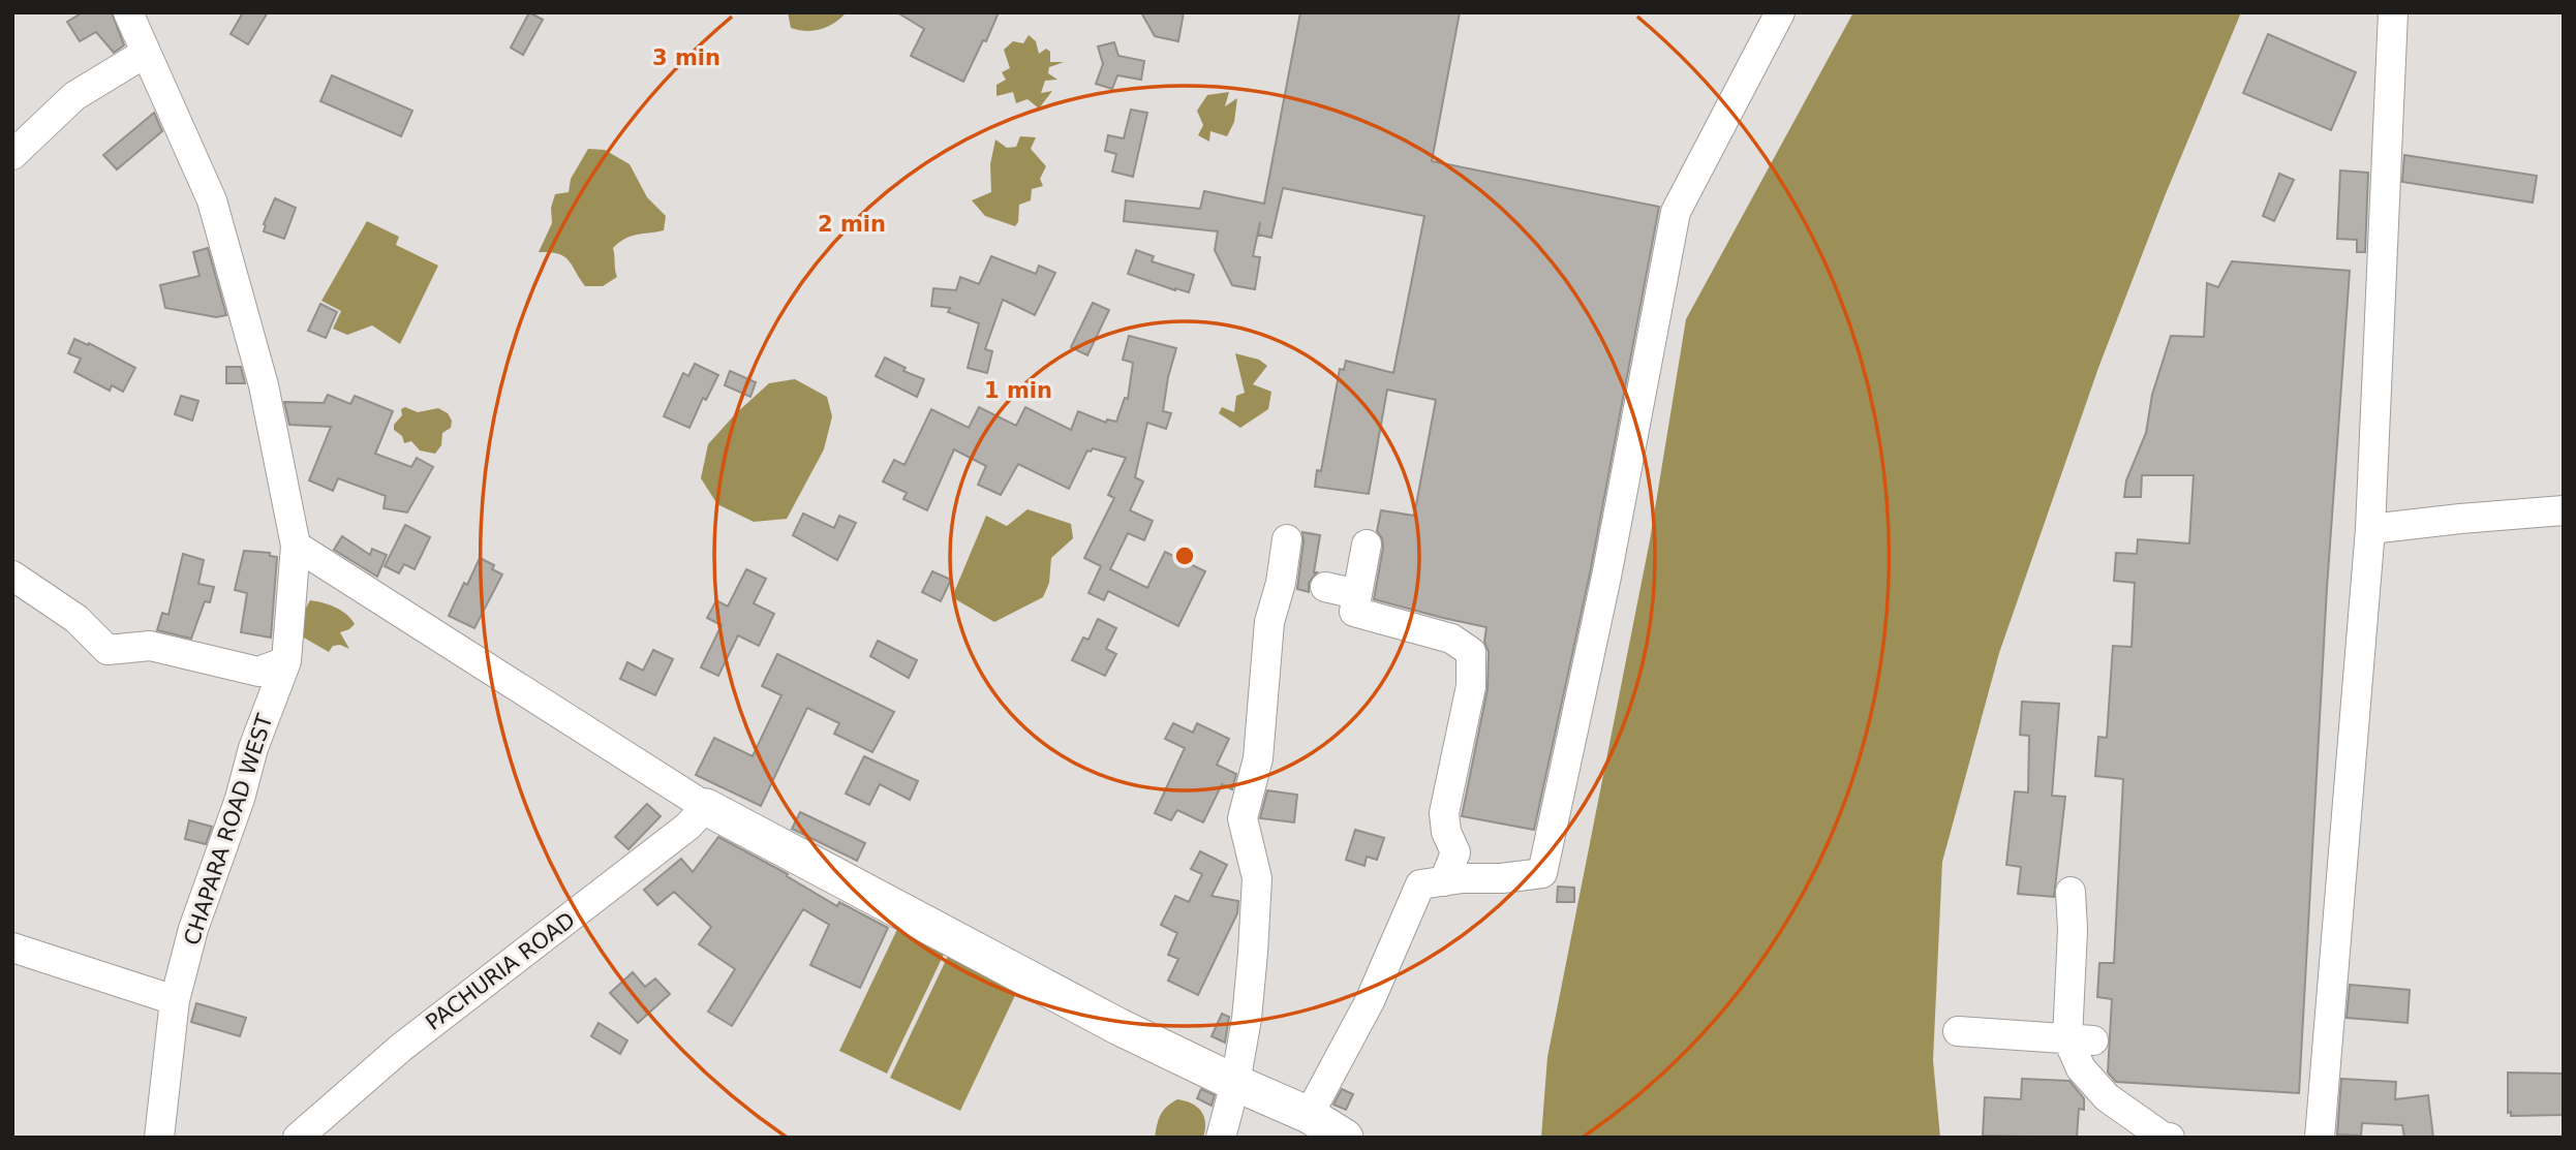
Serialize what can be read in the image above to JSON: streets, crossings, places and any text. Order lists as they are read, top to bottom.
{
  "streets": {
    "street": ["CHAPARA ROAD WEST", "PACHURIA ROAD"]
  },
  "rings": ["3 min", "2 min", "1 min"]
}
